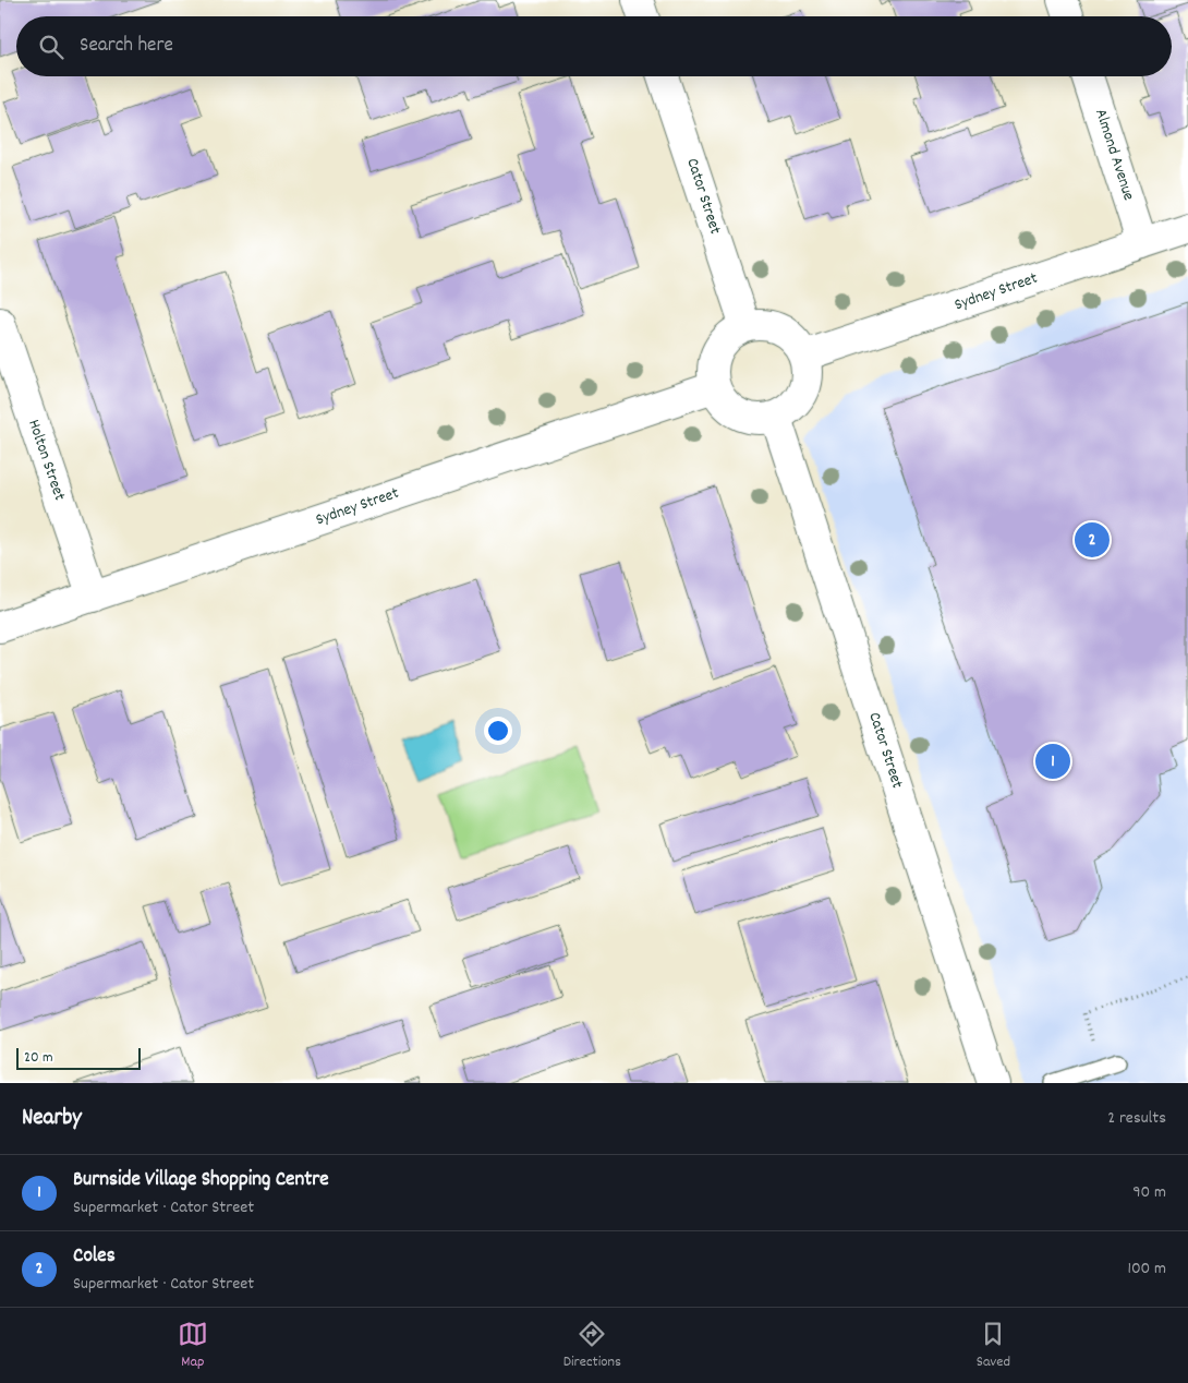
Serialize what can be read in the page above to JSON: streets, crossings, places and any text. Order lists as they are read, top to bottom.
{
  "streets": {
    "street": [
      "Almond Avenue",
      "Cator Street",
      "Sydney Street",
      "Holton Street"
    ]
  },
  "crossings": [
    ["Almond Avenue", "Sydney Street"],
    ["Cator Street", "Sydney Street"],
    ["Sydney Street", "Holton Street"]
  ],
  "scale_bar": "20 m",
  "page": {
    "search": "Search here",
    "pins": ["2", "1"],
    "scale": "20 m",
    "heading": ["Nearby", "2 results"],
    "list": [
      {
        "mark": "1",
        "name": "Burnside Village Shopping Centre",
        "note": "Supermarket · Cator Street",
        "value": "90 m"
      },
      {
        "mark": "2",
        "name": "Coles",
        "note": "Supermarket · Cator Street",
        "value": "100 m"
      }
    ],
    "nav": ["Map", "Directions", "Saved"]
  }
}
